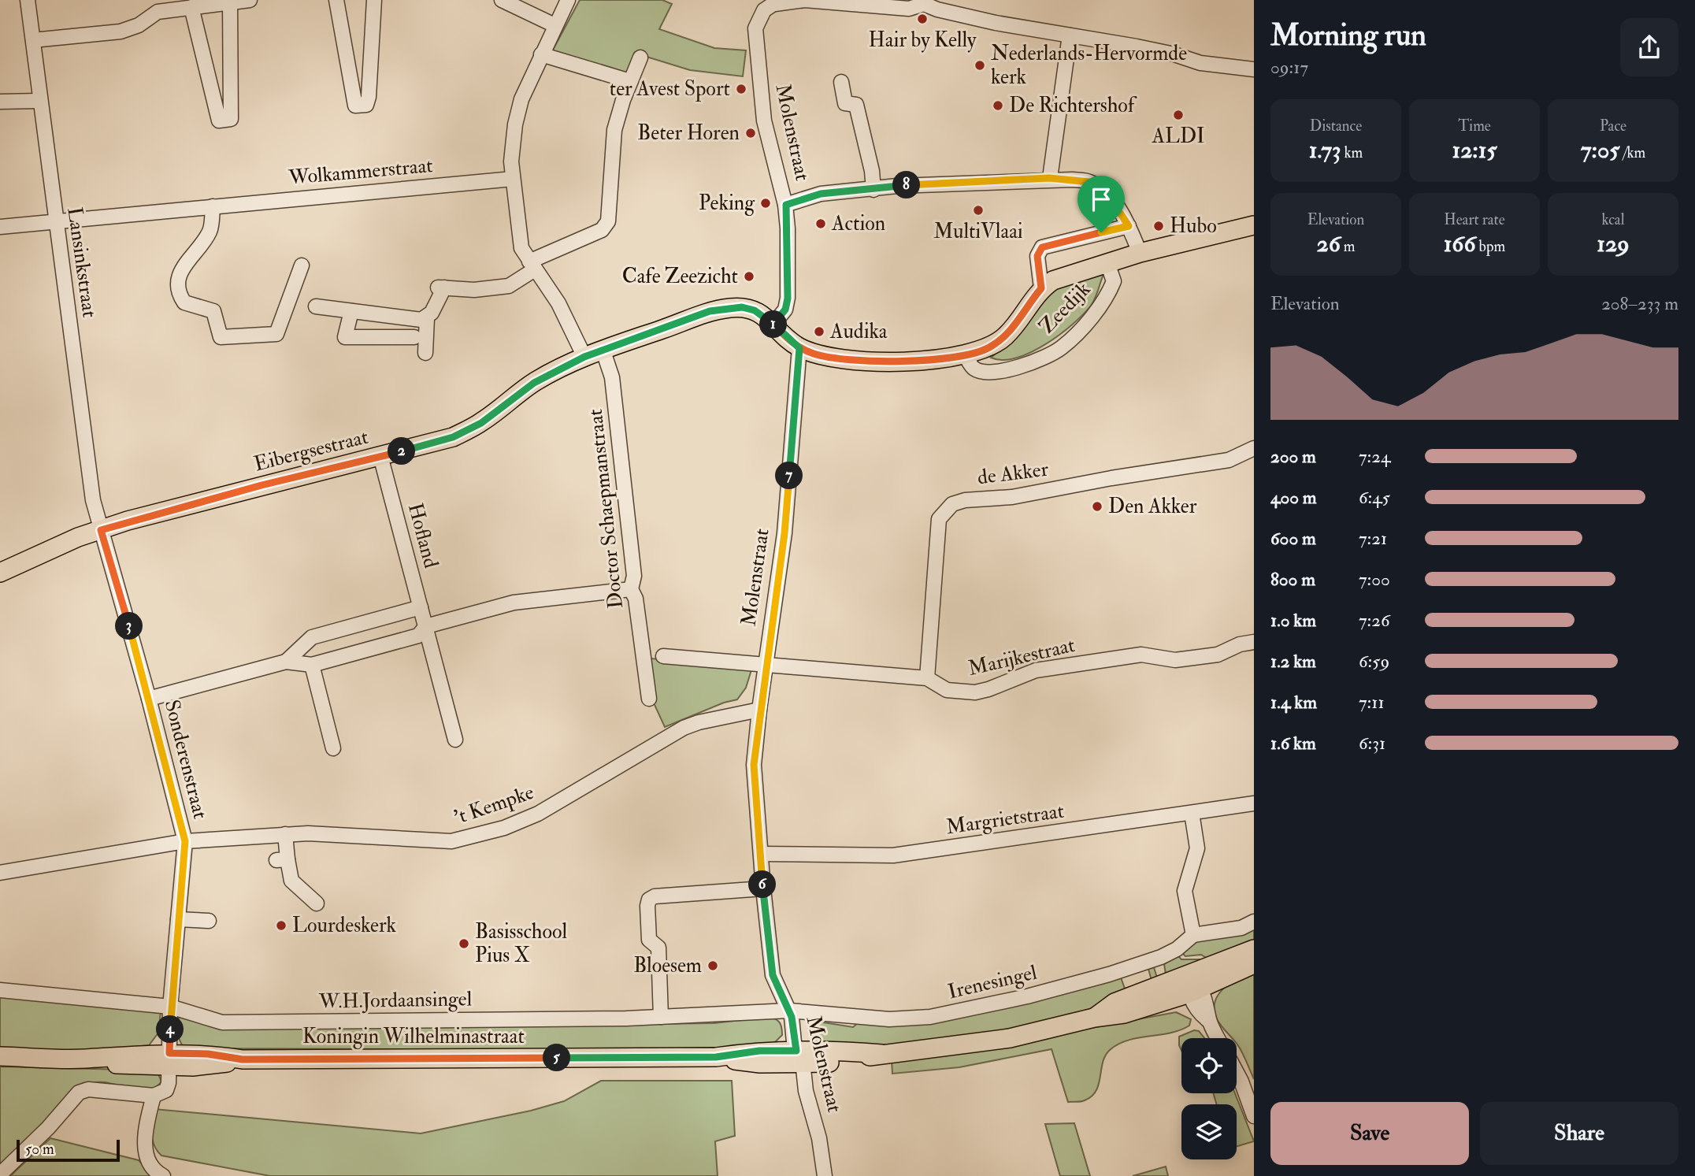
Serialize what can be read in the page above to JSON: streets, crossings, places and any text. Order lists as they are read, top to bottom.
{
  "streets": {
    "main road": ["Zeedijk", "Eibergsestraat", "Koningin Wilhelminastraat"],
    "street": [
      "Molenstraat",
      "Wolkammerstraat",
      "Lansinkstraat",
      "de Akker",
      "Doctor Schaepmanstraat",
      "Hofland",
      "Marijkestraat",
      "Sonderenstraat",
      "'t Kempke",
      "Margrietstraat",
      "Irenesingel",
      "W.H.Jordaansingel"
    ]
  },
  "crossings": [
    ["Molenstraat", "Zeedijk"],
    ["Molenstraat", "Eibergsestraat"],
    ["Molenstraat", "Marijkestraat"],
    ["Molenstraat", "'t Kempke"],
    ["Molenstraat", "Margrietstraat"],
    ["Molenstraat", "Irenesingel"],
    ["Molenstraat", "W.H.Jordaansingel"],
    ["Molenstraat", "Koningin Wilhelminastraat"],
    ["Wolkammerstraat", "Lansinkstraat"],
    ["Lansinkstraat", "Eibergsestraat"],
    ["Lansinkstraat", "Sonderenstraat"],
    ["Eibergsestraat", "Doctor Schaepmanstraat"],
    ["Eibergsestraat", "Hofland"],
    ["Eibergsestraat", "Sonderenstraat"],
    ["de Akker", "Marijkestraat"],
    ["Sonderenstraat", "'t Kempke"],
    ["Sonderenstraat", "W.H.Jordaansingel"],
    ["Sonderenstraat", "Koningin Wilhelminastraat"],
    ["Irenesingel", "W.H.Jordaansingel"]
  ],
  "places": [
    "Hair by Kelly",
    "Nederlands-Hervormde kerk",
    "ter Avest Sport",
    "De Richtershof",
    "ALDI",
    "Beter Horen",
    "Peking",
    "MultiVlaai",
    "Action",
    "Hubo",
    "Cafe Zeezicht",
    "Audika",
    "Den Akker",
    "Lourdeskerk",
    "Basisschool Pius X",
    "Bloesem"
  ],
  "scale_bar": "50 m",
  "page": {
    "heading": ["Morning run", "09:17"],
    "stats": [
      ["Distance", "1.73 km"],
      ["Time", "12:15"],
      ["Pace", "7:05 /km"],
      ["Elevation", "26 m"],
      ["Heart rate", "166 bpm"],
      ["kcal", "129"]
    ],
    "pins": [
      "8",
      "1",
      "2",
      "7",
      "3",
      "6",
      "4",
      "5"
    ],
    "chart": ["Elevation", "208–233 m"],
    "list": [
      {
        "name": "200 m",
        "note": "7:24"
      },
      {
        "name": "400 m",
        "note": "6:45"
      },
      {
        "name": "600 m",
        "note": "7:21"
      },
      {
        "name": "800 m",
        "note": "7:00"
      },
      {
        "name": "1.0 km",
        "note": "7:26"
      },
      {
        "name": "1.2 km",
        "note": "6:59"
      },
      {
        "name": "1.4 km",
        "note": "7:11"
      },
      {
        "name": "1.6 km",
        "note": "6:31"
      }
    ],
    "buttons": ["Save", "Share"],
    "scale": "50 m"
  }
}
